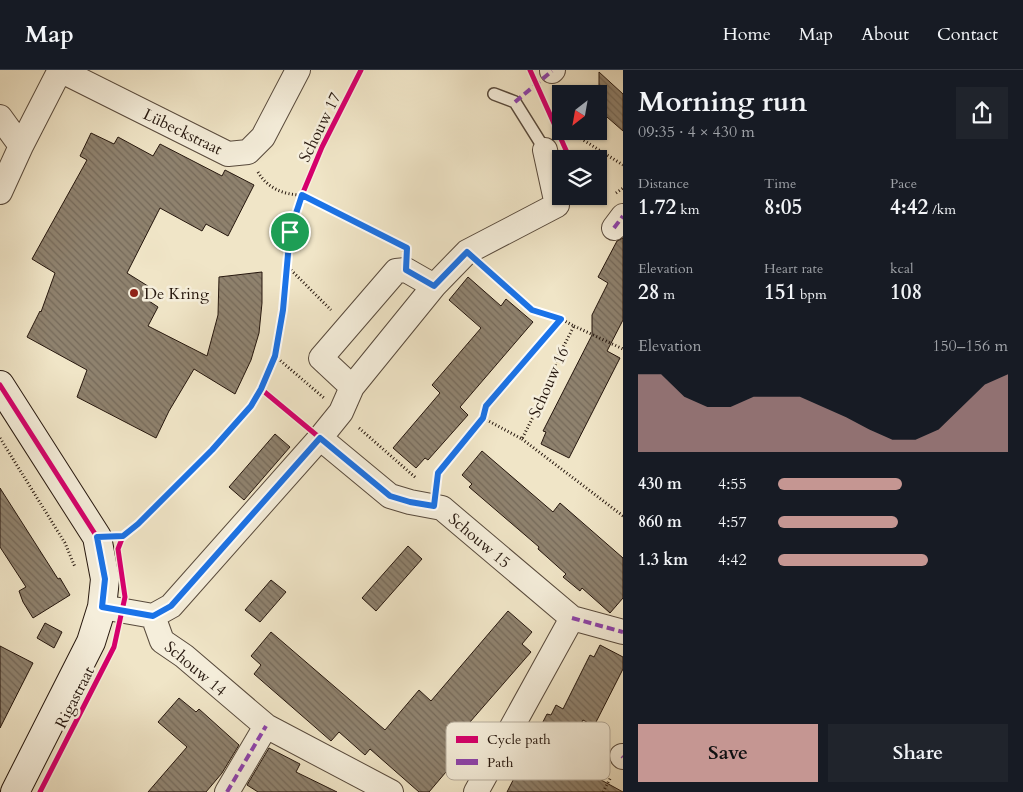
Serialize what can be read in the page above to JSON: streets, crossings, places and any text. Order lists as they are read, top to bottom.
{
  "streets": {
    "street": [
      "Lübeckstraat",
      "Schouw 15",
      "Schouw 14",
      "Rigastraat"
    ],
    "path": ["Schouw 16"],
    "cycle path": ["Schouw 17"]
  },
  "crossings": [
    ["Schouw 16", "Schouw 15"]
  ],
  "places": ["De Kring"],
  "legend": ["Cycle path", "Path"],
  "north": "bottom left",
  "page": {
    "header": "Map",
    "nav": [
      "Home",
      "Map",
      "About",
      "Contact"
    ],
    "heading": ["Morning run", "09:35 · 4 × 430 m"],
    "stats": [
      ["Distance", "1.72 km"],
      ["Time", "8:05"],
      ["Pace", "4:42 /km"],
      ["Elevation", "28 m"],
      ["Heart rate", "151 bpm"],
      ["kcal", "108"]
    ],
    "chart": ["Elevation", "150–156 m"],
    "list": [
      {
        "name": "430 m",
        "note": "4:55"
      },
      {
        "name": "860 m",
        "note": "4:57"
      },
      {
        "name": "1.3 km",
        "note": "4:42"
      }
    ],
    "buttons": ["Save", "Share"]
  }
}
